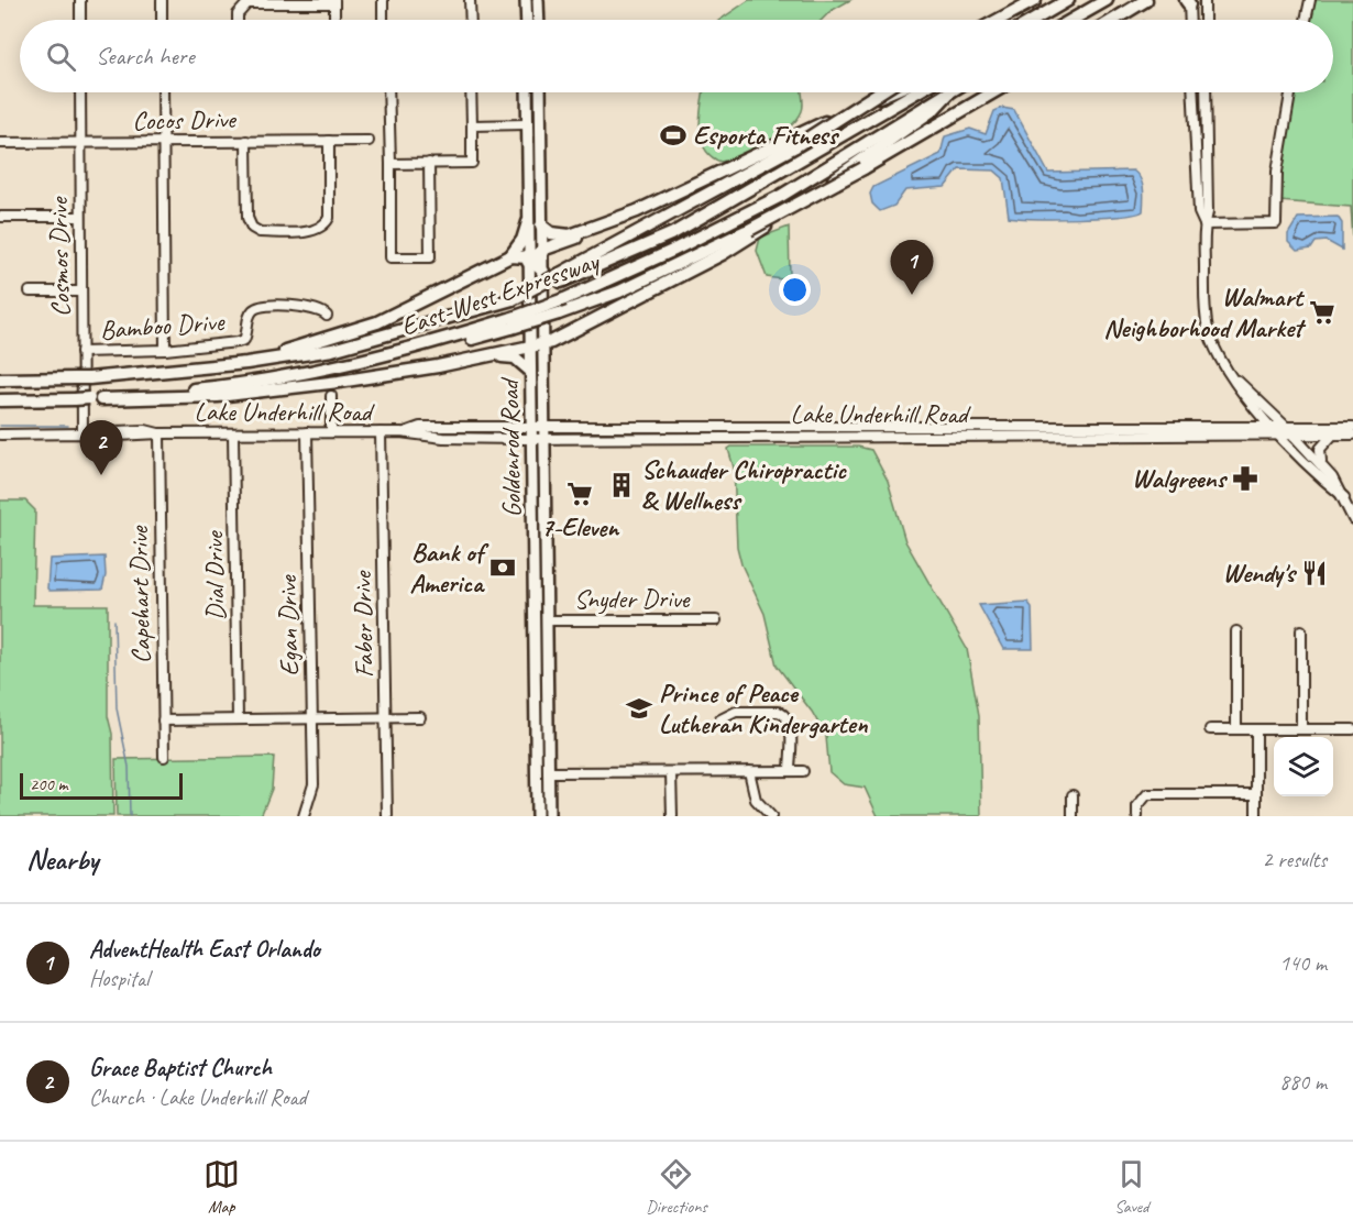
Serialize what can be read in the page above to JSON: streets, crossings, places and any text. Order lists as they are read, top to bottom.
{
  "streets": {
    "highway": ["East-West Expressway"],
    "main road": ["Goldenrod Road"],
    "street": [
      "Cocos Drive",
      "Cosmos Drive",
      "Bamboo Drive",
      "Lake Underhill Road",
      "Dial Drive",
      "Capehart Drive",
      "Snyder Drive",
      "Faber Drive",
      "Egan Drive"
    ]
  },
  "crossings": [
    ["Cocos Drive", "Cosmos Drive"],
    ["Cosmos Drive", "Bamboo Drive"],
    ["Cosmos Drive", "Lake Underhill Road"],
    ["Lake Underhill Road", "Goldenrod Road"],
    ["Lake Underhill Road", "Dial Drive"],
    ["Lake Underhill Road", "Capehart Drive"],
    ["Lake Underhill Road", "Faber Drive"],
    ["Lake Underhill Road", "Egan Drive"],
    ["Goldenrod Road", "Snyder Drive"]
  ],
  "places": {
    "sports": ["Esporta Fitness"],
    "supermarket": ["Walmart Neighborhood Market", "7-Eleven"],
    "pharmacy": ["Walgreens"],
    "building": ["Schauder Chiropractic & Wellness"],
    "bank": ["Bank of America"],
    "restaurant": ["Wendy's"],
    "school or university": ["Prince of Peace Lutheran Kindergarten"]
  },
  "scale_bar": "200 m",
  "page": {
    "search": "Search here",
    "pins": ["1", "2"],
    "scale": "200 m",
    "heading": ["Nearby", "2 results"],
    "list": [
      {
        "mark": "1",
        "name": "AdventHealth East Orlando",
        "note": "Hospital",
        "value": "140 m"
      },
      {
        "mark": "2",
        "name": "Grace Baptist Church",
        "note": "Church · Lake Underhill Road",
        "value": "880 m"
      }
    ],
    "nav": ["Map", "Directions", "Saved"]
  }
}
